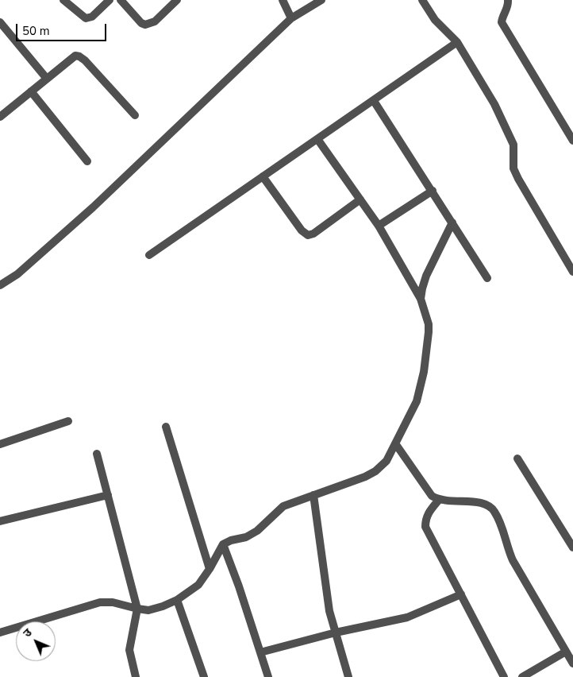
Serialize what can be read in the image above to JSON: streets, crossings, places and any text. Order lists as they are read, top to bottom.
{
  "scale_bar": "50 m",
  "north": "top left"
}
